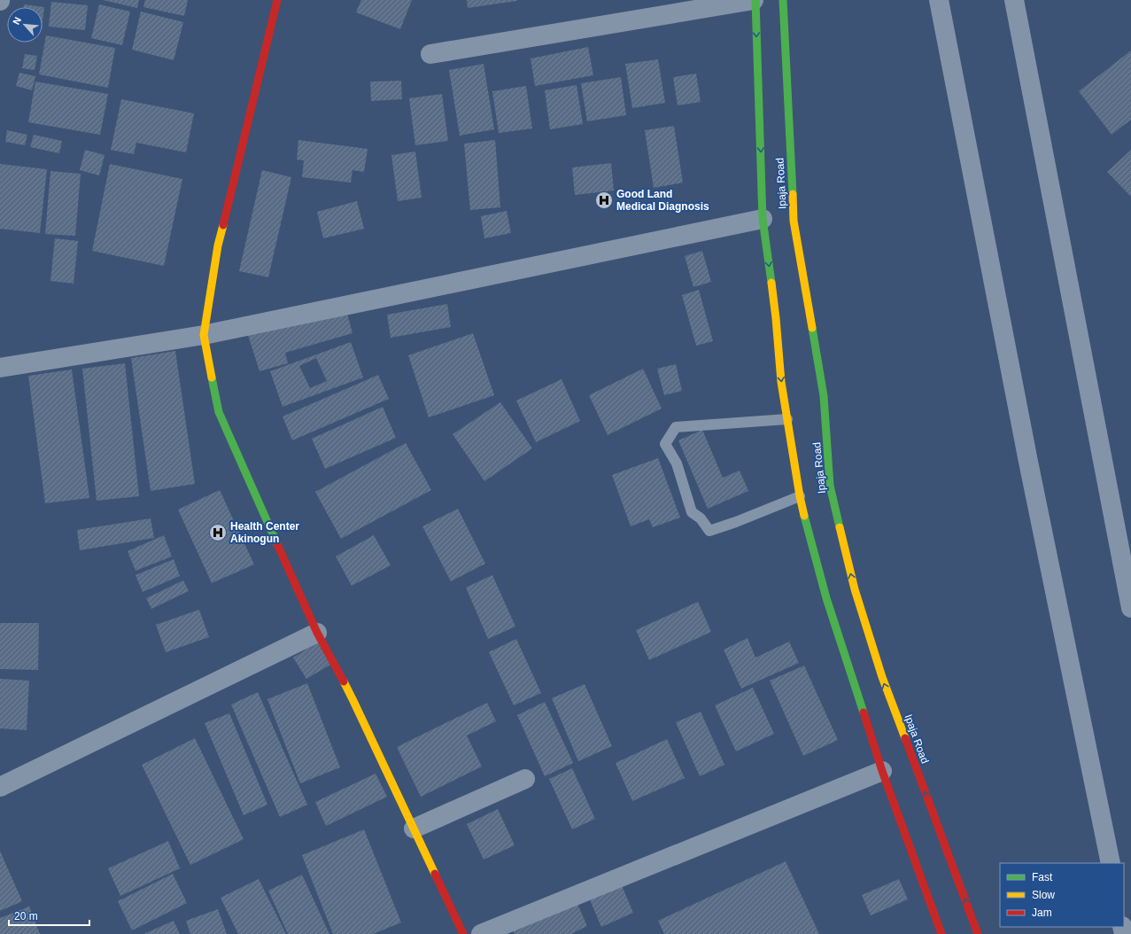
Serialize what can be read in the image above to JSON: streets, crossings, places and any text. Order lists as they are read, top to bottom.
{
  "streets": {
    "main road": ["Ipaja Road"]
  },
  "places": {
    "hospital": ["Good Land Medical Diagnosis", "Health Center Akinogun"]
  },
  "legend": ["Fast", "Slow", "Jam"],
  "scale_bar": "20 m",
  "north": "top left"
}
